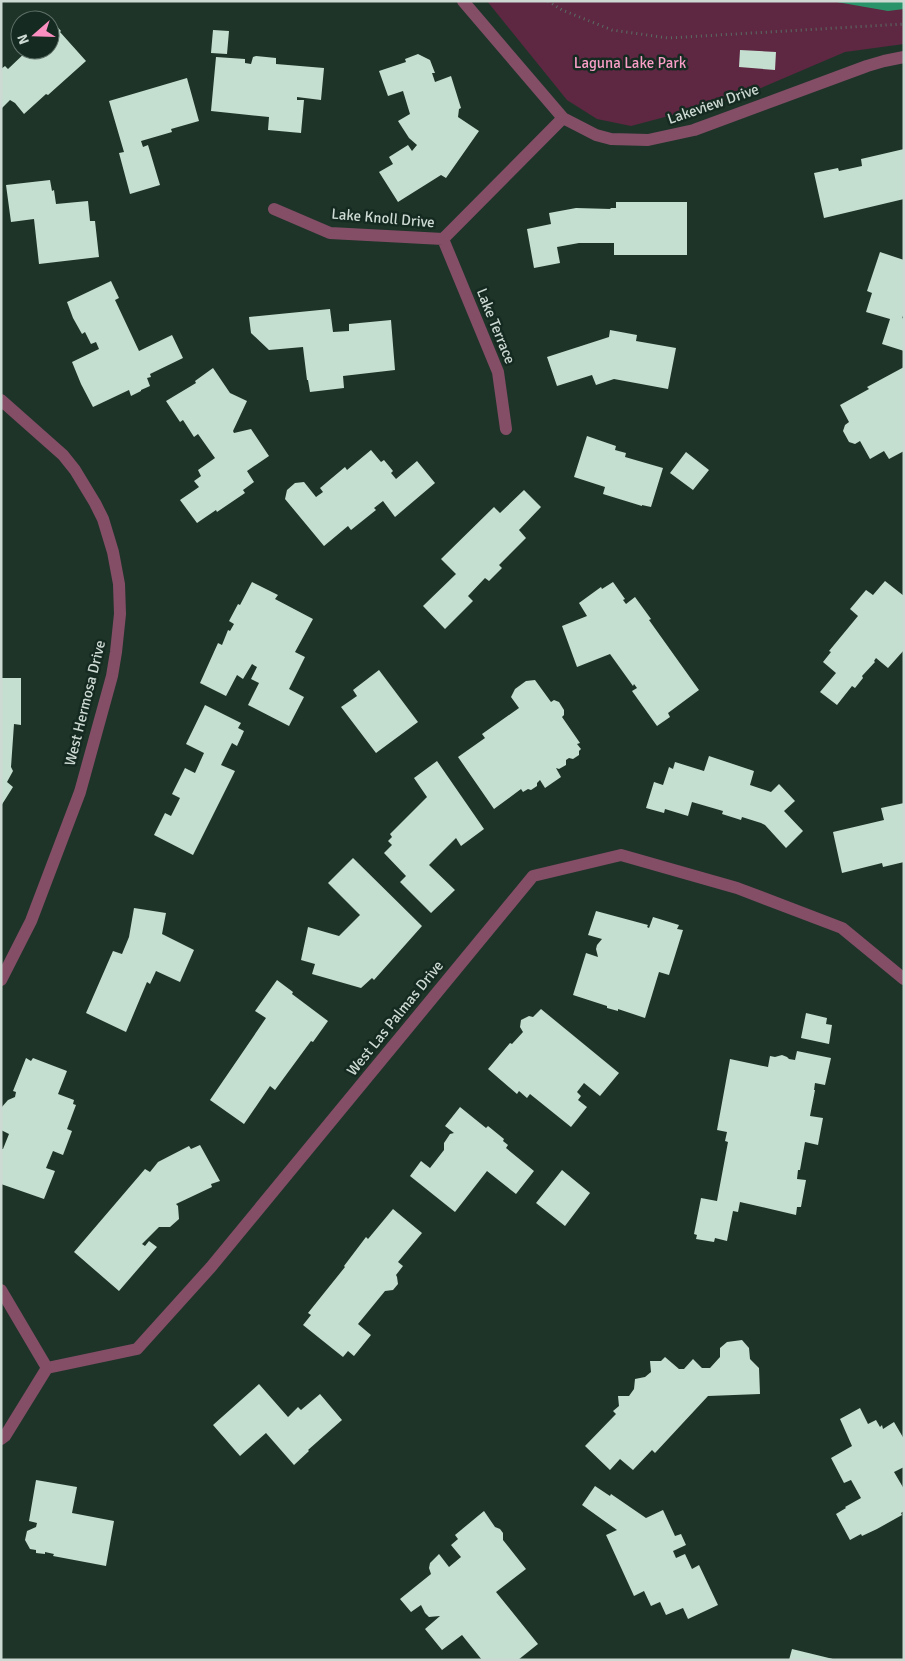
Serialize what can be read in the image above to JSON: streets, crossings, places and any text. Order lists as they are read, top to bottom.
{
  "streets": {
    "street": [
      "Lakeview Drive",
      "Lake Knoll Drive",
      "Lake Terrace",
      "West Hermosa Drive",
      "West Las Palmas Drive"
    ]
  },
  "crossings": [
    ["Lakeview Drive", "Lake Knoll Drive"],
    ["Lake Knoll Drive", "Lake Terrace"]
  ],
  "parks": ["Laguna Lake Park"],
  "north": "left"
}
